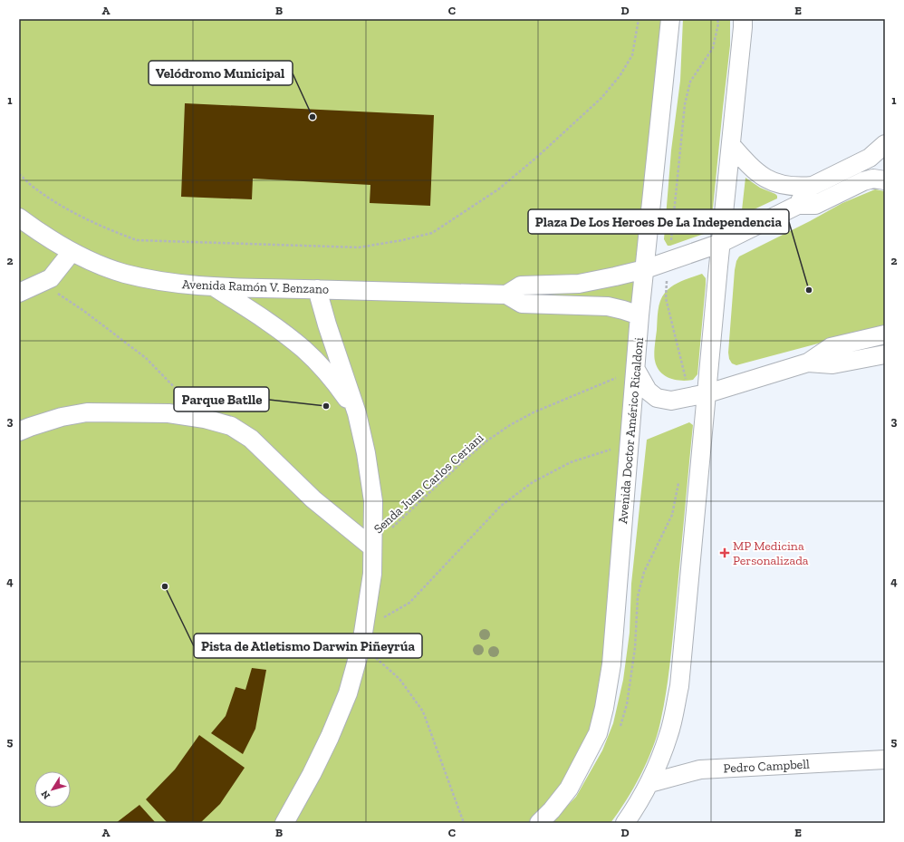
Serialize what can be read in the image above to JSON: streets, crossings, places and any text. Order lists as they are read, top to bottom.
{
  "streets": {
    "street": ["Avenida Ramón V. Benzano", "Avenida Doctor Américo Ricaldoni", "Pedro Campbell"],
    "path": ["Senda Juan Carlos Ceriani"]
  },
  "crossings": [
    ["Avenida Ramón V. Benzano", "Avenida Doctor Américo Ricaldoni"],
    ["Avenida Doctor Américo Ricaldoni", "Senda Juan Carlos Ceriani"]
  ],
  "places": {
    "other": [
      "Velódromo Municipal",
      "Plaza De Los Heroes De La Independencia",
      "Parque Batlle",
      "Pista de Atletismo Darwin Piñeyrúa"
    ],
    "health": ["MP Medicina Personalizada"]
  },
  "north": "bottom left",
  "grid": {
    "columns": [
      "A",
      "B",
      "C",
      "D",
      "E"
    ],
    "rows": [
      "1",
      "2",
      "3",
      "4",
      "5"
    ]
  }
}
